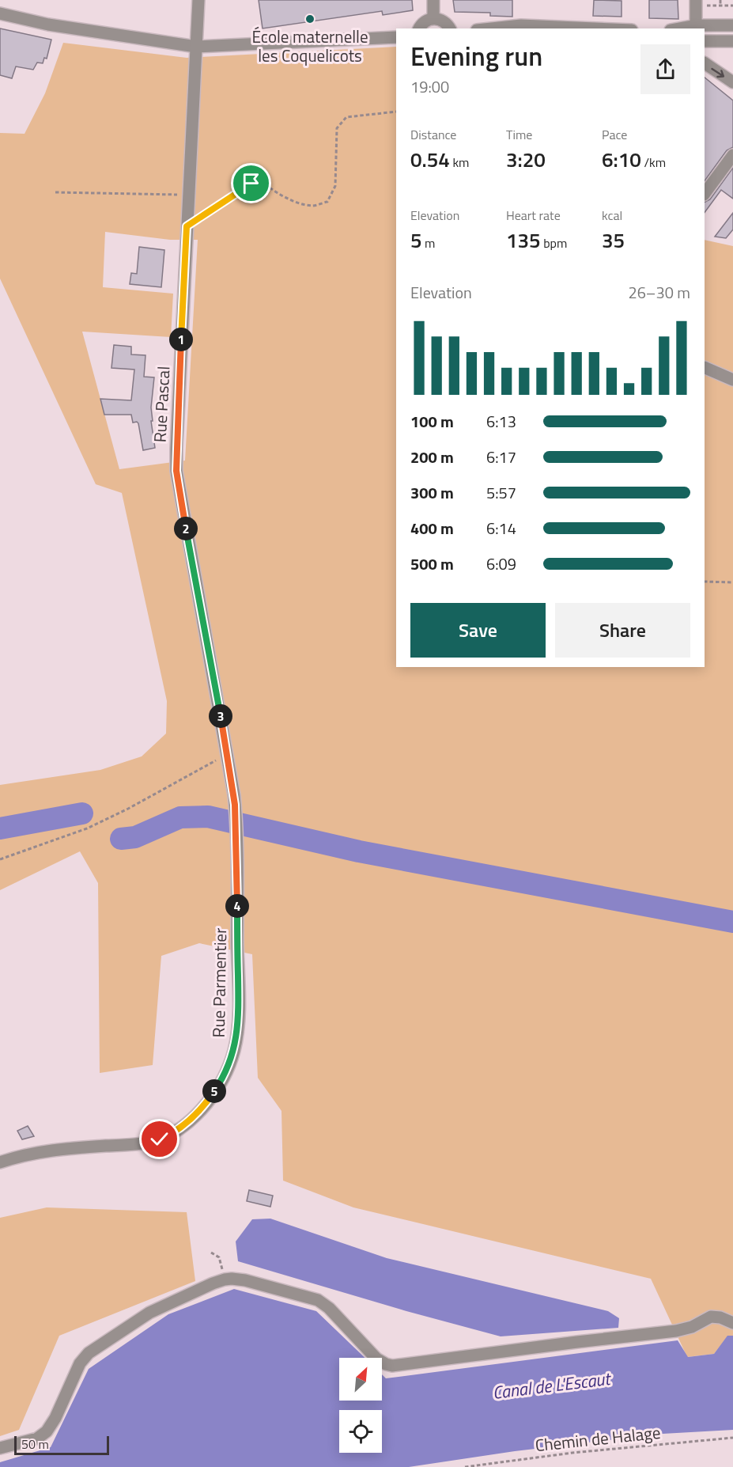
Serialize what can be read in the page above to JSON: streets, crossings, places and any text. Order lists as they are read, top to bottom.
{
  "streets": {
    "street": ["Rue Pascal", "Rue Parmentier"],
    "path": ["Chemin de Halage"]
  },
  "crossings": [
    ["Rue Pascal", "Rue Parmentier"]
  ],
  "water": ["Canal de L'Escaut"],
  "places": ["École maternelle les Coquelicots"],
  "scale_bar": "50 m",
  "north": "top right",
  "page": {
    "heading": ["Evening run", "19:00"],
    "stats": [
      ["Distance", "0.54 km"],
      ["Time", "3:20"],
      ["Pace", "6:10 /km"],
      ["Elevation", "5 m"],
      ["Heart rate", "135 bpm"],
      ["kcal", "35"]
    ],
    "chart": ["Elevation", "26–30 m"],
    "pins": [
      "1",
      "2",
      "3",
      "4",
      "5"
    ],
    "list": [
      {
        "name": "100 m",
        "note": "6:13"
      },
      {
        "name": "200 m",
        "note": "6:17"
      },
      {
        "name": "300 m",
        "note": "5:57"
      },
      {
        "name": "400 m",
        "note": "6:14"
      },
      {
        "name": "500 m",
        "note": "6:09"
      }
    ],
    "buttons": ["Save", "Share"],
    "scale": "50 m"
  }
}
